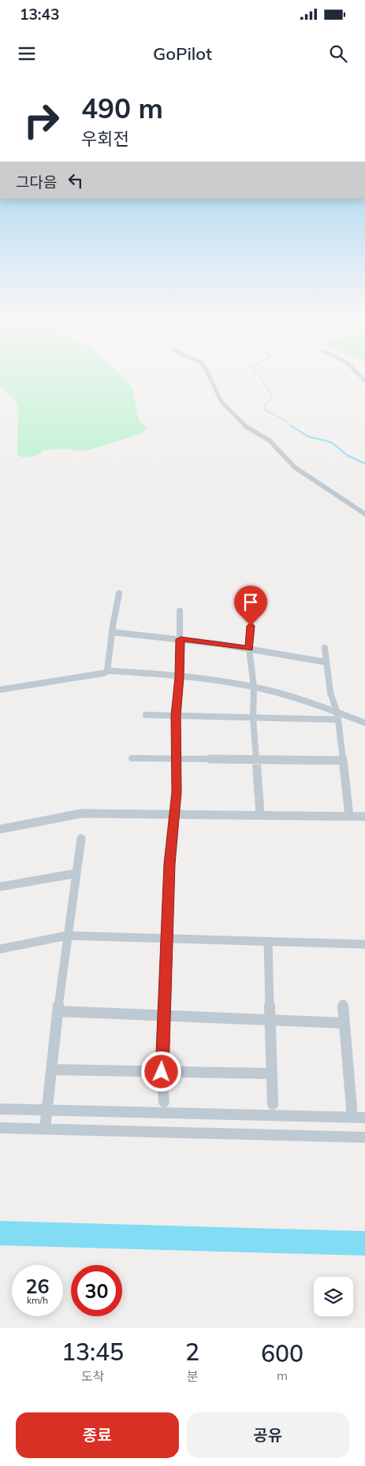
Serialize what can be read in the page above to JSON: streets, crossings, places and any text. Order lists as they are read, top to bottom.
{
  "page": {
    "status": "13:43",
    "header": "GoPilot",
    "turn": ["490 m", "우회전"],
    "then": "그다음",
    "speed": "26 km/h",
    "limit": "30",
    "eta": [
      "13:45",
      "도착",
      "2",
      "분",
      "600",
      "m"
    ],
    "buttons": ["종료", "공유"]
  }
}
